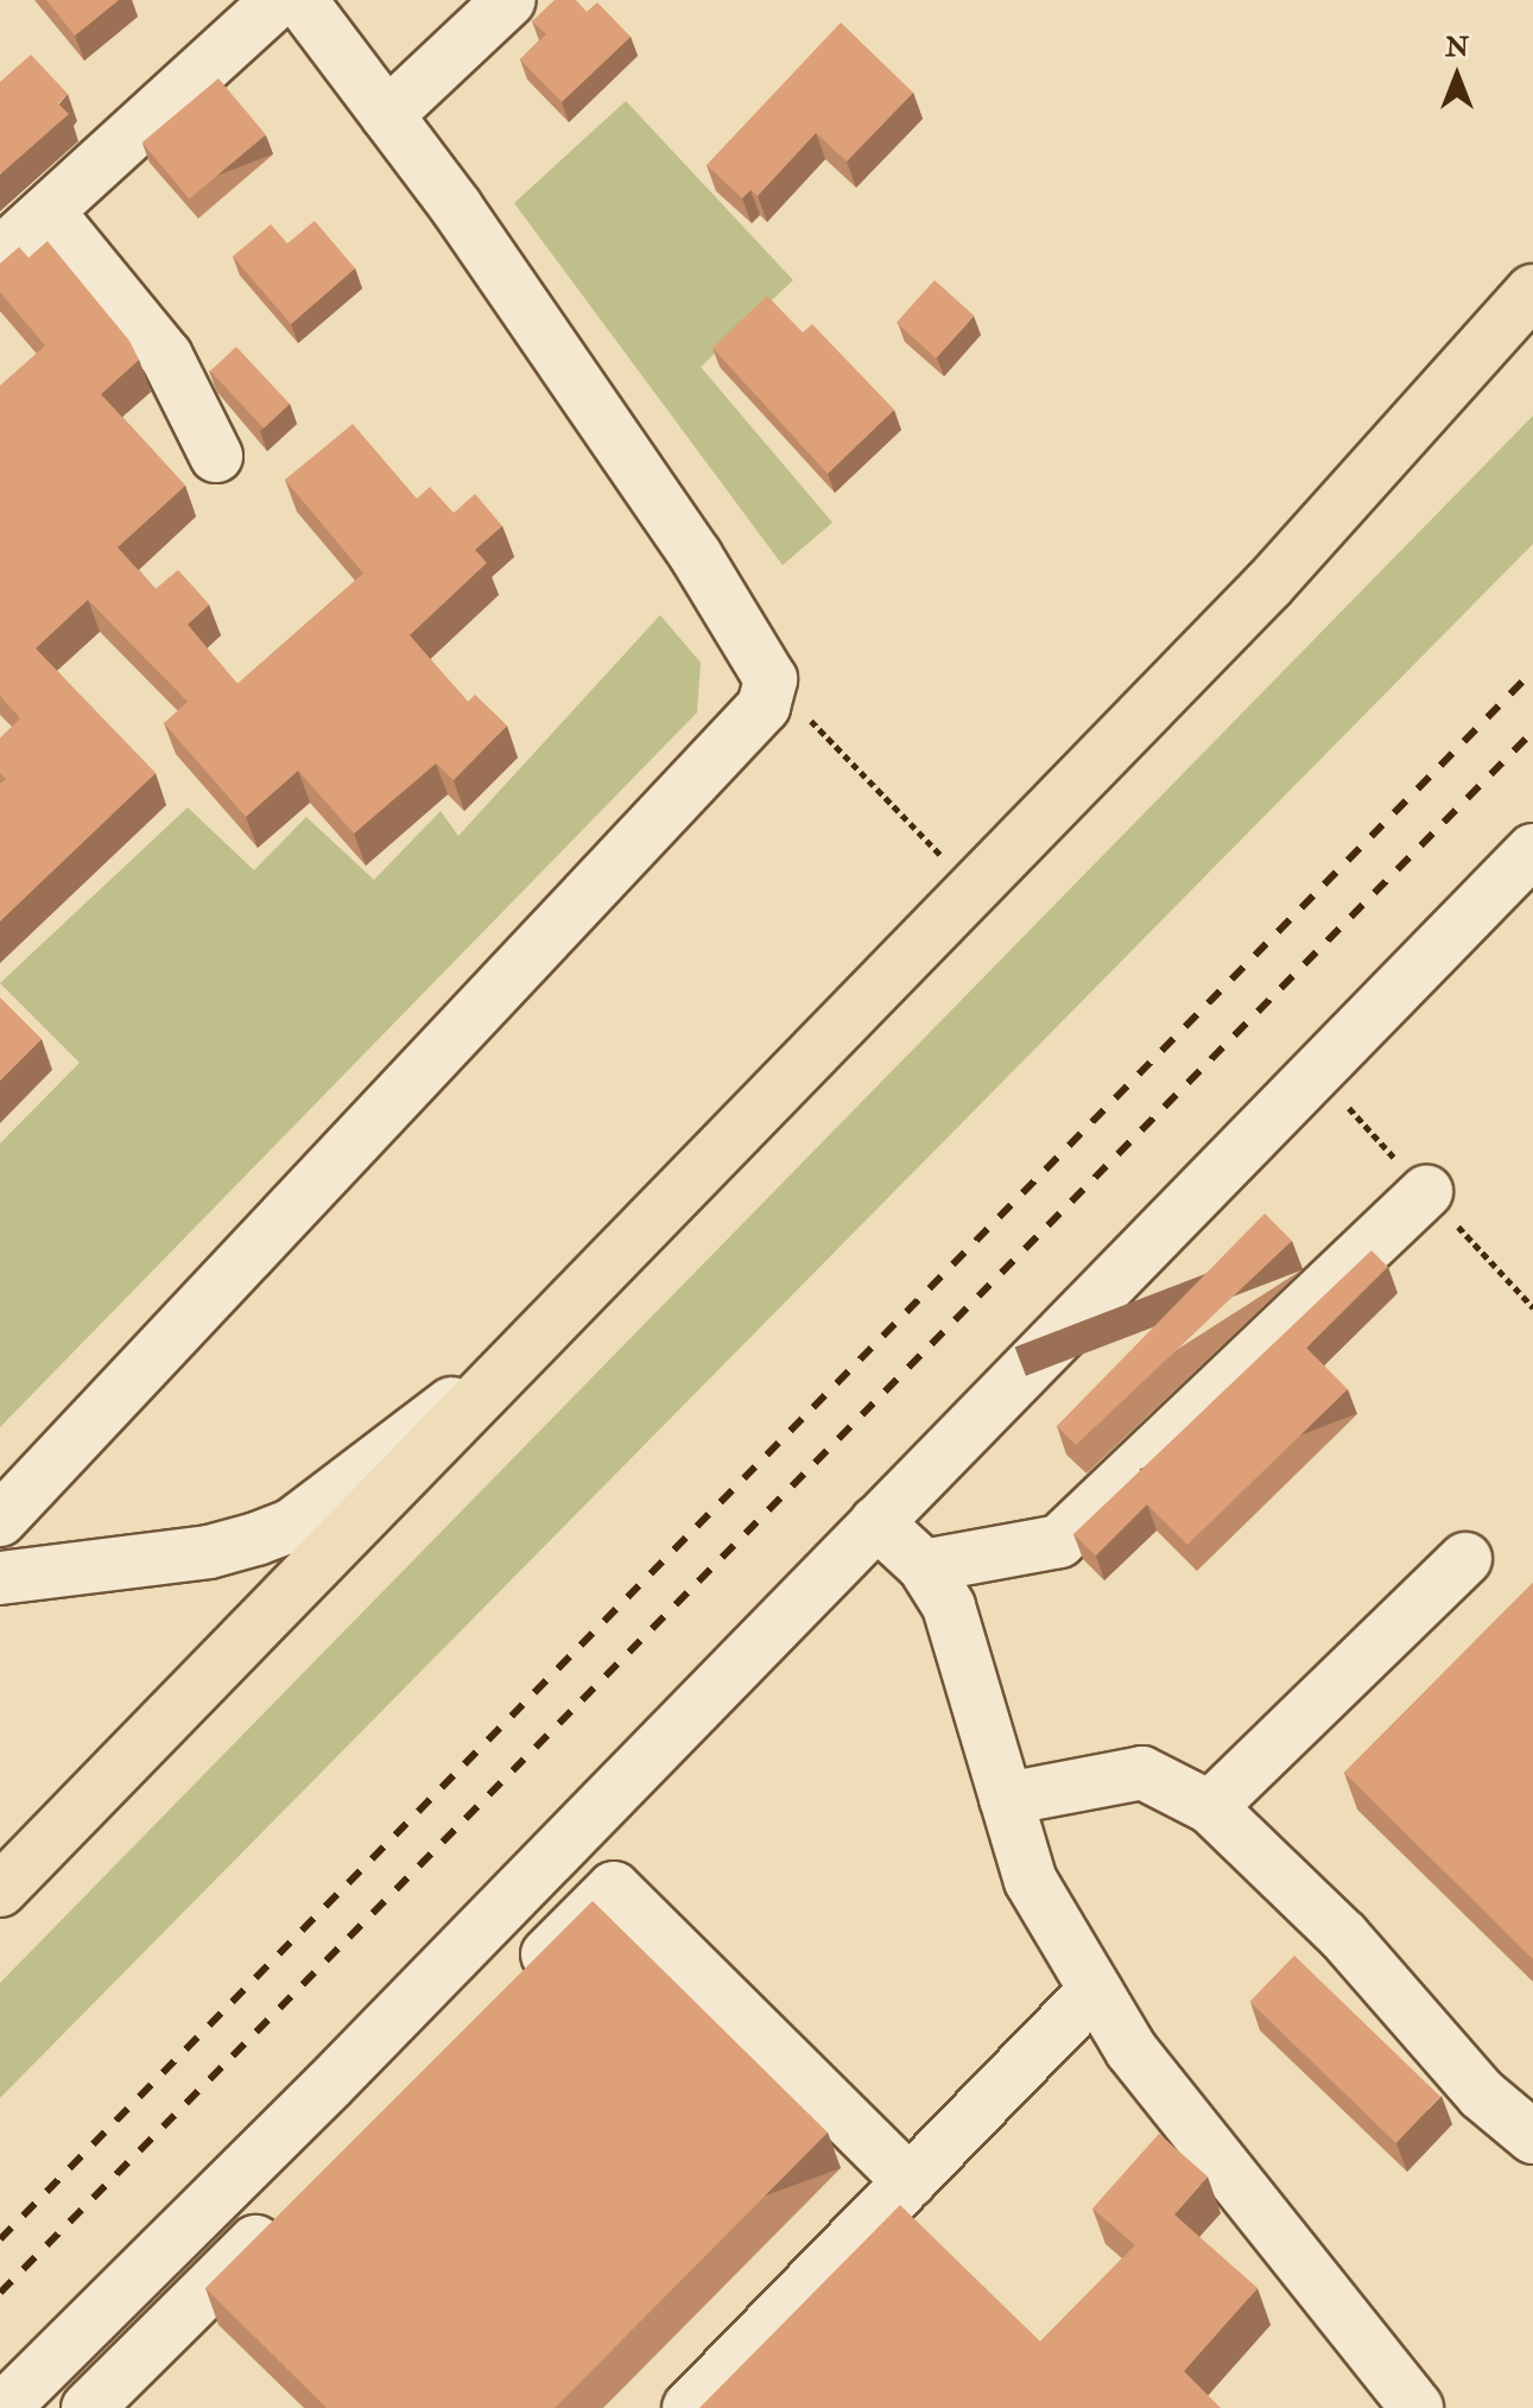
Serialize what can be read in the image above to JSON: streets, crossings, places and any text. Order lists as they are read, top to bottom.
{
  "north": "top"
}
